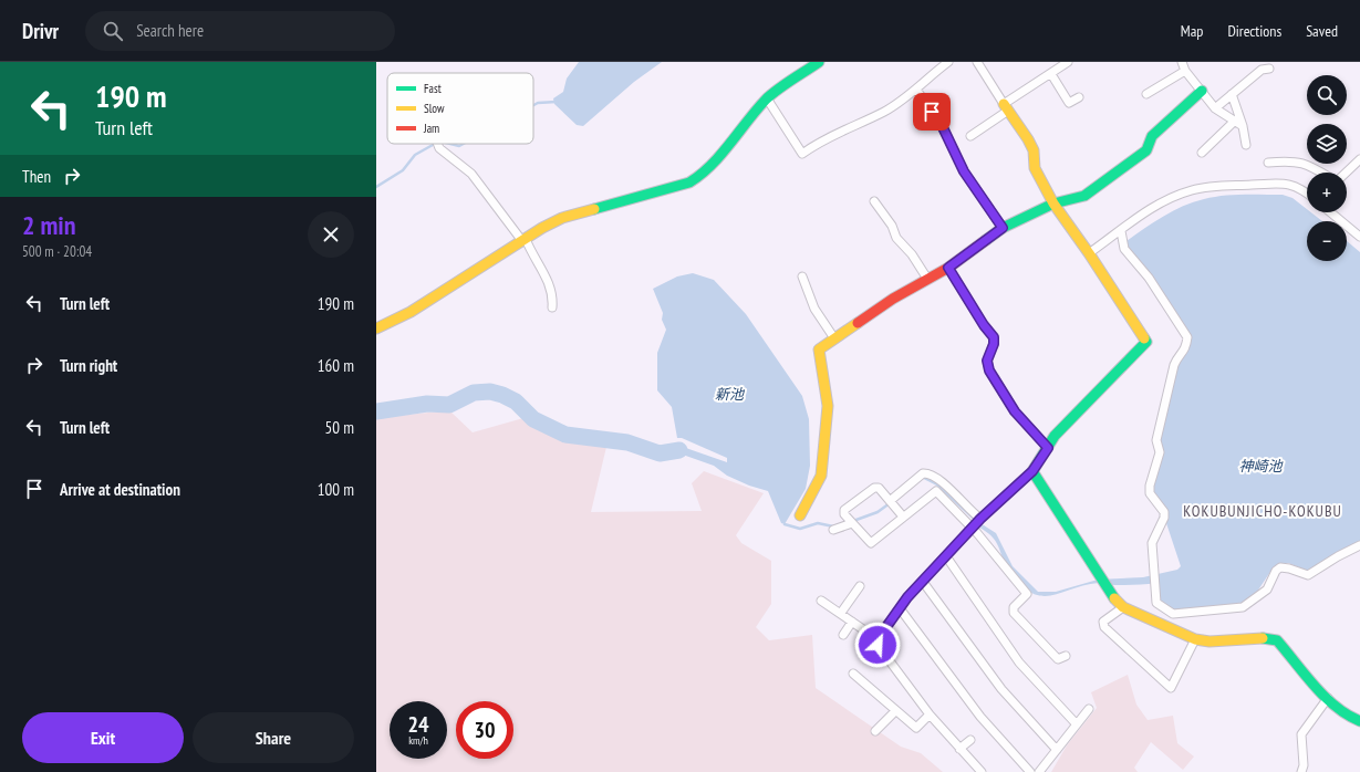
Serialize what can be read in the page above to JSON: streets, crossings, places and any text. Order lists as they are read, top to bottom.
{
  "districts": ["KOKUBUNJICHO-KOKUBU"],
  "water": ["新池", "神崎池"],
  "legend": ["Fast", "Slow", "Jam"],
  "page": {
    "header": "Drivr",
    "search": "Search here",
    "nav": ["Map", "Directions", "Saved"],
    "turn": ["190 m", "Turn left"],
    "map_buttons": ["+", "−"],
    "then": "Then",
    "heading": ["2 min", "500 m · 20:04"],
    "list": [
      {
        "name": "Turn left",
        "value": "190 m"
      },
      {
        "name": "Turn right",
        "value": "160 m"
      },
      {
        "name": "Turn left",
        "value": "50 m"
      },
      {
        "name": "Arrive at destination",
        "value": "100 m"
      }
    ],
    "speed": "24 km/h",
    "limit": "30",
    "buttons": ["Exit", "Share"]
  }
}
